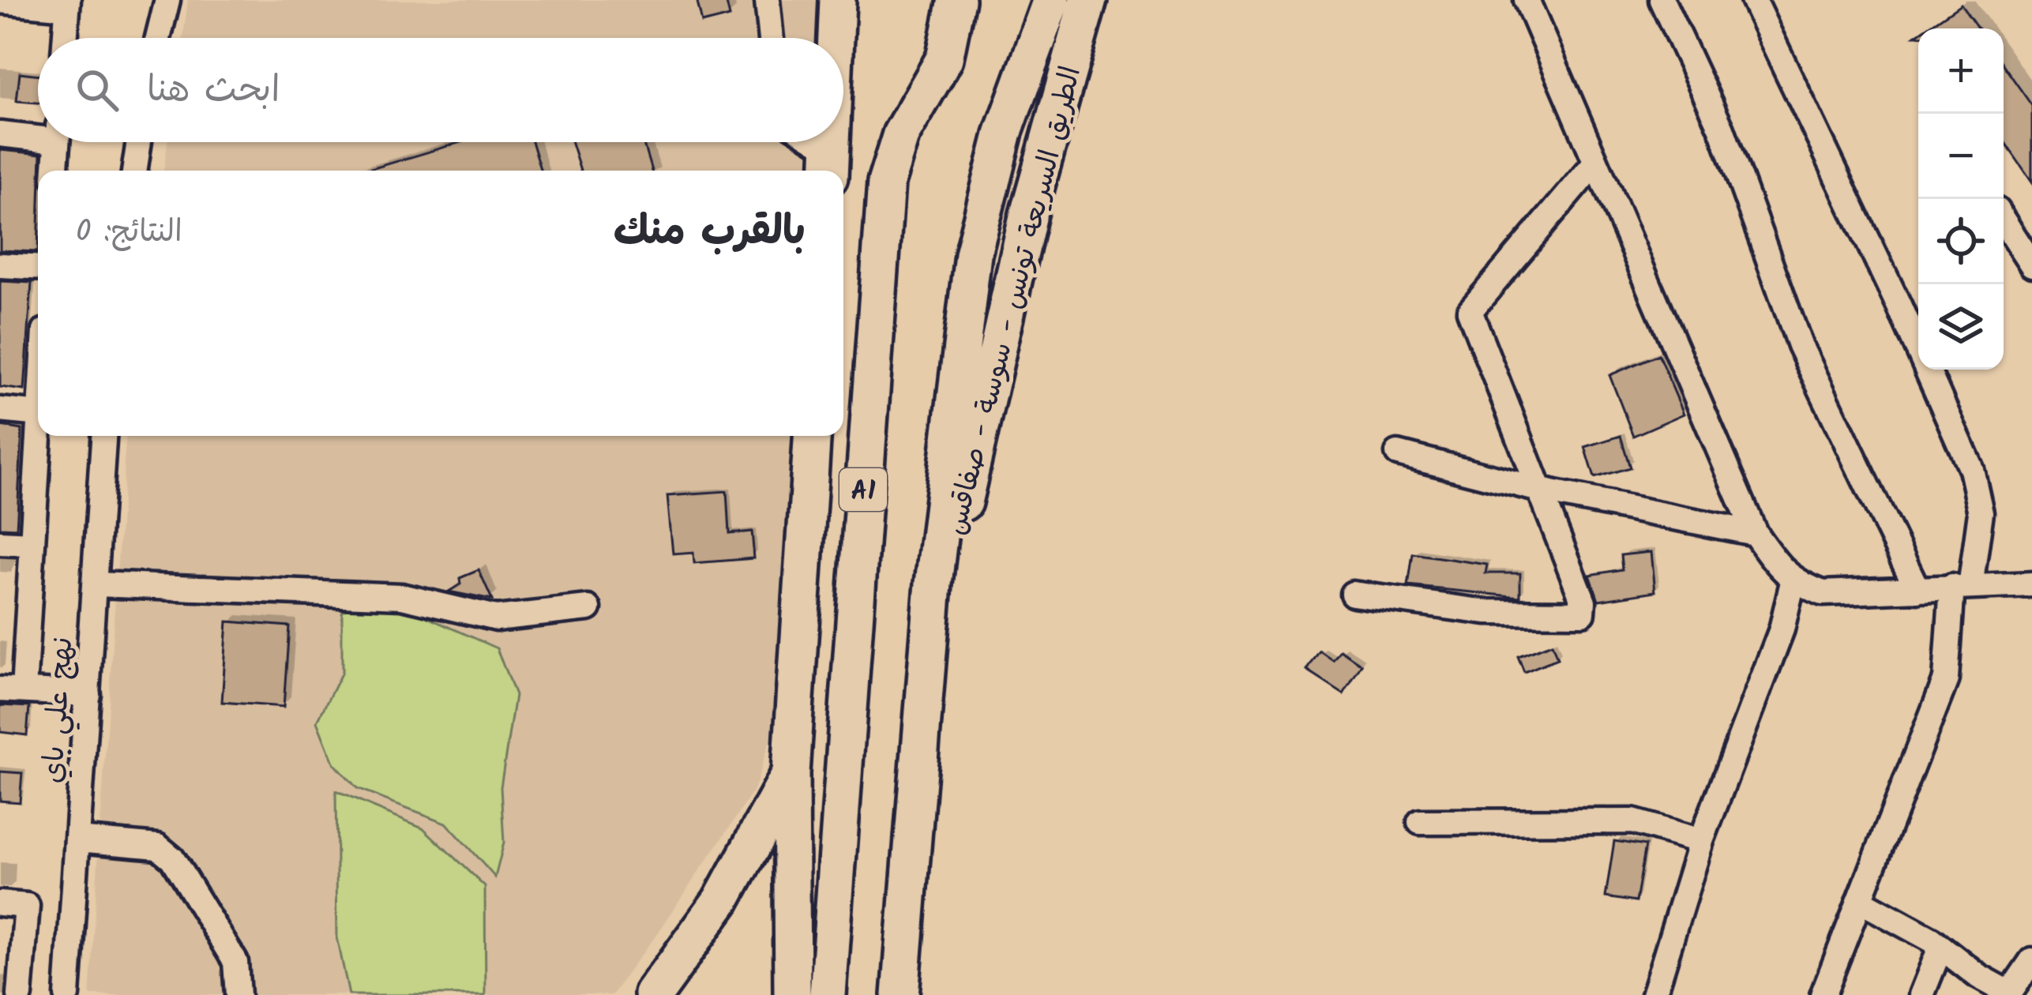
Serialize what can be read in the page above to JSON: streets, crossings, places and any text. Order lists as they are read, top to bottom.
{
  "streets": {
    "highway": ["الطريق السريعة تونس - سوسة - صفاقس", "A1"],
    "street": ["نهج علي باي"]
  },
  "page": {
    "map_buttons": ["+", "−"],
    "search": "ابحث هنا",
    "heading": ["بالقرب منك", "النتائج: 0"]
  }
}
